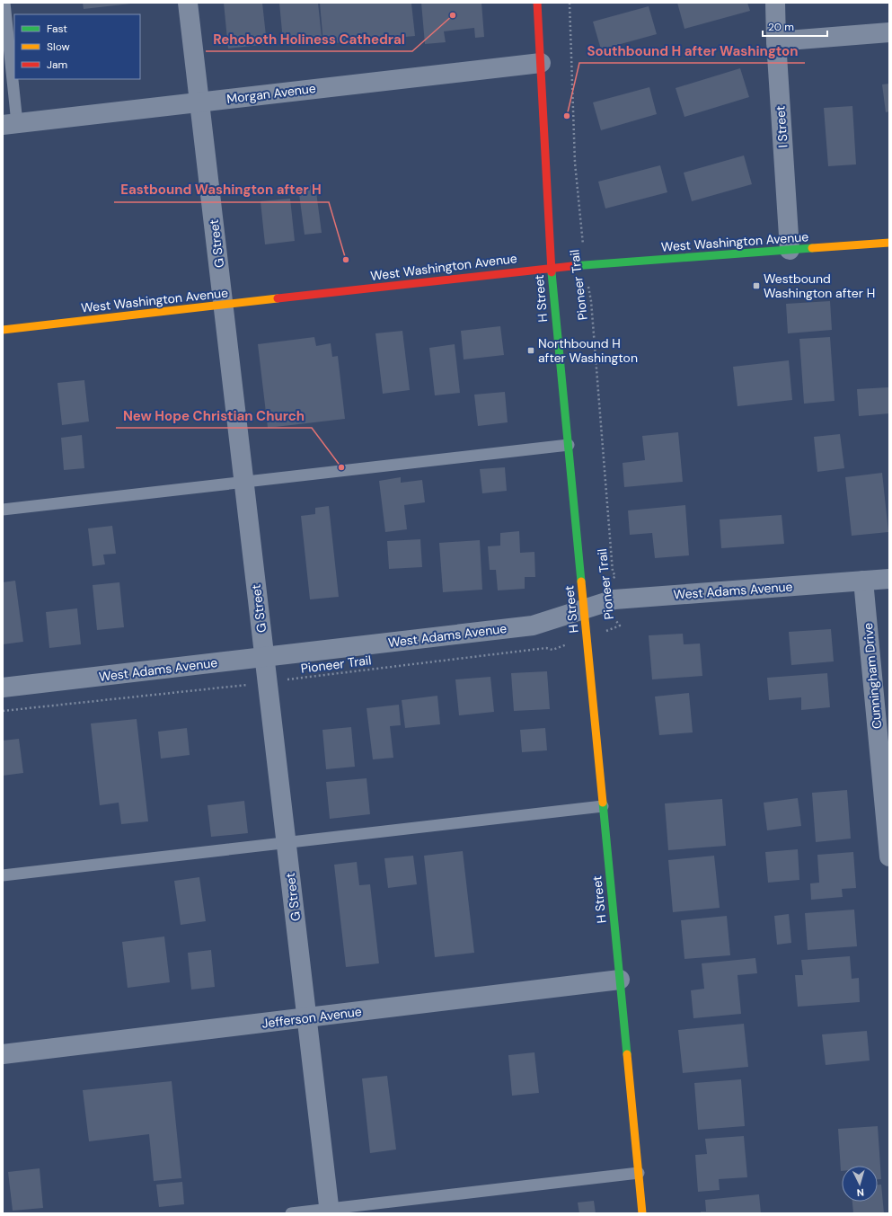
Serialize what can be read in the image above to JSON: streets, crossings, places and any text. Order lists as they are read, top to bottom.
{
  "streets": {
    "street": [
      "Morgan Avenue",
      "I Street",
      "West Washington Avenue",
      "G Street",
      "H Street",
      "West Adams Avenue",
      "Cunningham Drive",
      "Jefferson Avenue"
    ],
    "path": ["Pioneer Trail"]
  },
  "crossings": [
    ["Morgan Avenue", "G Street"],
    ["Morgan Avenue", "H Street"],
    ["I Street", "West Washington Avenue"],
    ["West Washington Avenue", "G Street"],
    ["West Washington Avenue", "Pioneer Trail"],
    ["West Washington Avenue", "H Street"],
    ["G Street", "Pioneer Trail"],
    ["G Street", "West Adams Avenue"],
    ["G Street", "Jefferson Avenue"],
    ["Pioneer Trail", "H Street"],
    ["Pioneer Trail", "West Adams Avenue"],
    ["H Street", "West Adams Avenue"],
    ["H Street", "Jefferson Avenue"],
    ["West Adams Avenue", "Cunningham Drive"]
  ],
  "places": {
    "other": [
      "Rehoboth Holiness Cathedral",
      "Southbound H after Washington",
      "Eastbound Washington after H",
      "New Hope Christian Church"
    ],
    "transit": ["Westbound Washington after H", "Northbound H after Washington"]
  },
  "legend": ["Fast", "Slow", "Jam"],
  "scale_bar": "20 m",
  "north": "bottom"
}
